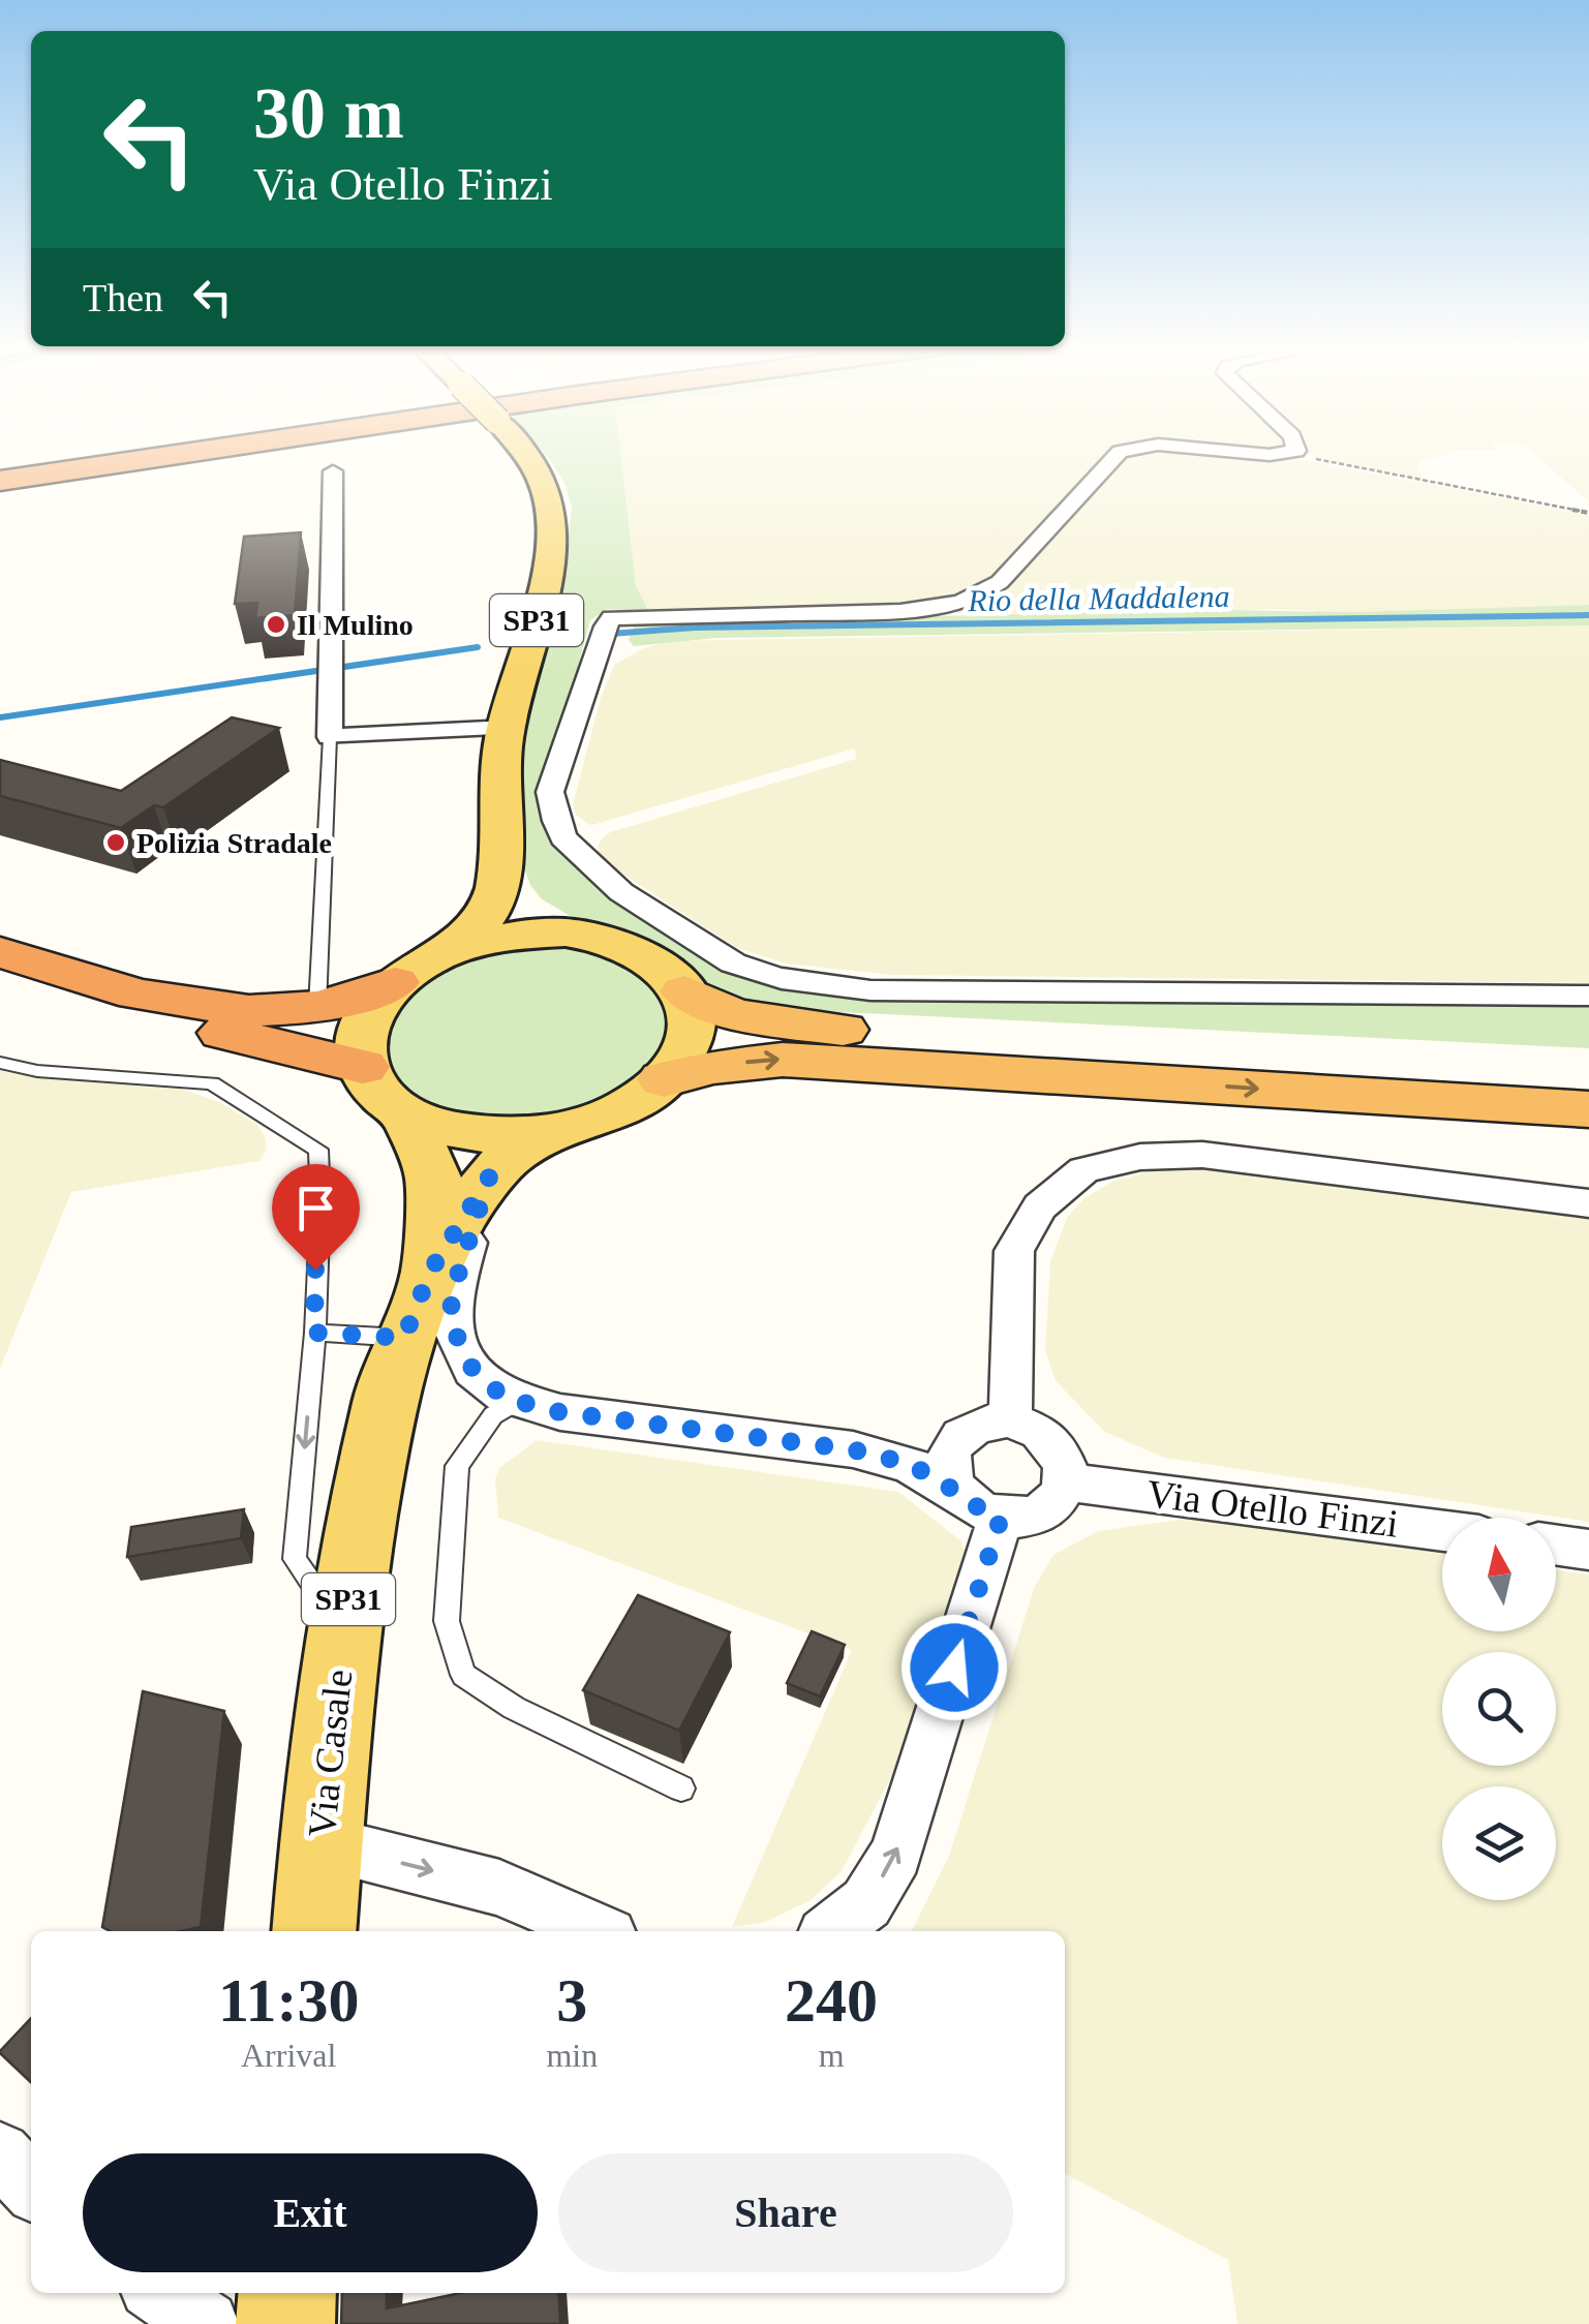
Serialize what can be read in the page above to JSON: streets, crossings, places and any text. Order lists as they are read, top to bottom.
{
  "streets": {
    "main road": ["SP31", "Via Casale"],
    "street": ["Via Otello Finzi"]
  },
  "crossings": [
    ["SP31", "Via Casale"]
  ],
  "water": ["Rio della Maddalena"],
  "places": ["Il Mulino", "Polizia Stradale"],
  "north": "top",
  "page": {
    "turn": ["30 m", "Via Otello Finzi"],
    "then": "Then",
    "eta": [
      "11:30",
      "Arrival",
      "3",
      "min",
      "240",
      "m"
    ],
    "buttons": ["Exit", "Share"]
  }
}
